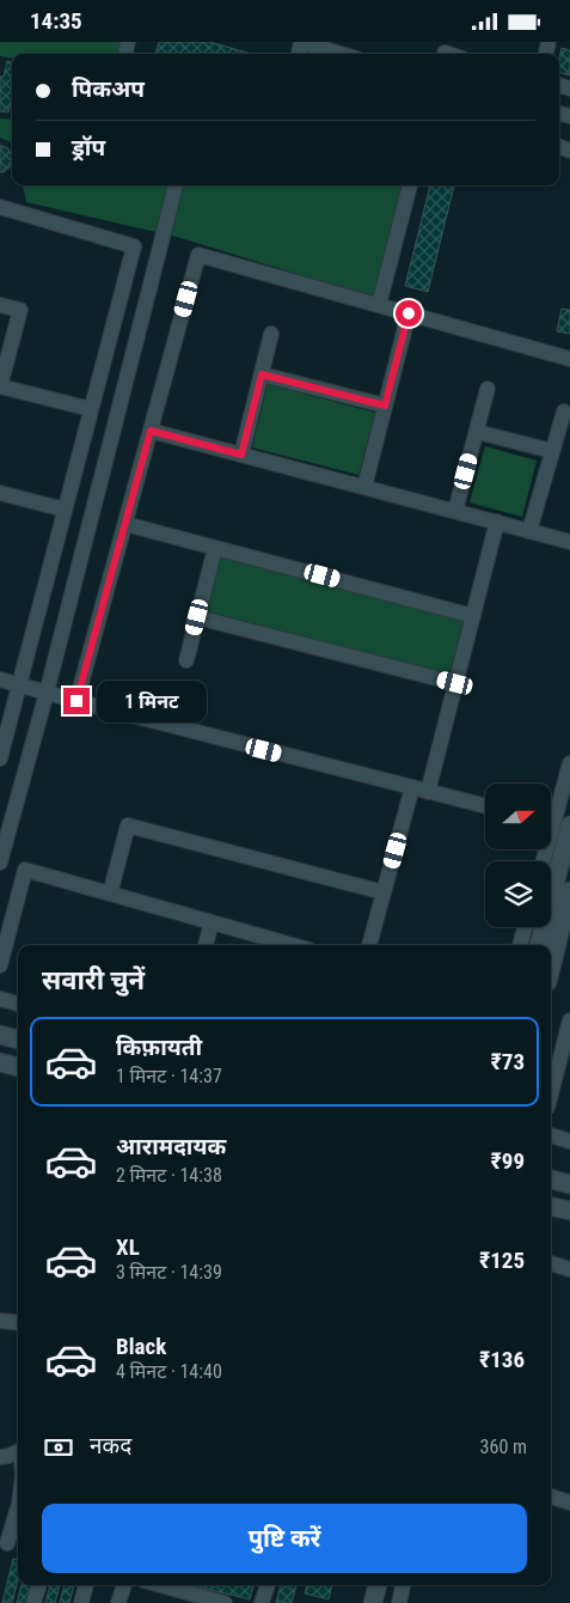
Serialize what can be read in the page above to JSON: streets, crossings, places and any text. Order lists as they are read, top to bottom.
{
  "north": "right",
  "page": {
    "status": "14:35",
    "banner": ["पिकअप", "ड्रॉप"],
    "bubble": "1 मिनट",
    "heading": "सवारी चुनें",
    "list": [
      {
        "name": "किफ़ायती",
        "note": "1 मिनट · 14:37",
        "value": "₹73"
      },
      {
        "name": "आरामदायक",
        "note": "2 मिनट · 14:38",
        "value": "₹99"
      },
      {
        "name": "XL",
        "note": "3 मिनट · 14:39",
        "value": "₹125"
      },
      {
        "name": "Black",
        "note": "4 मिनट · 14:40",
        "value": "₹136"
      }
    ],
    "pay": ["नकद", "360 m"],
    "buttons": "पुष्टि करें"
  }
}
